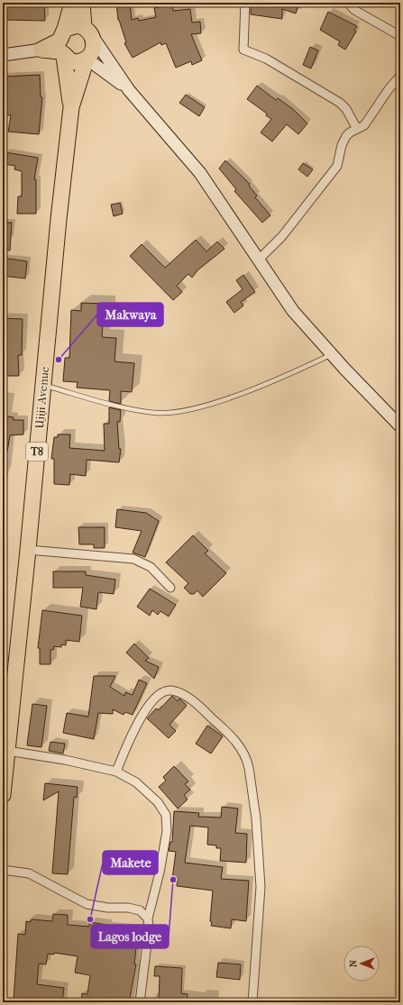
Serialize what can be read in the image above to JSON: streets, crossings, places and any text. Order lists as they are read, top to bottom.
{
  "streets": {
    "highway": ["Ujiji Avenue", "T8"]
  },
  "crossings": [
    ["Ujiji Avenue", "T8"]
  ],
  "places": ["Makwaya", "Lagos lodge", "Makete"],
  "north": "left"
}
